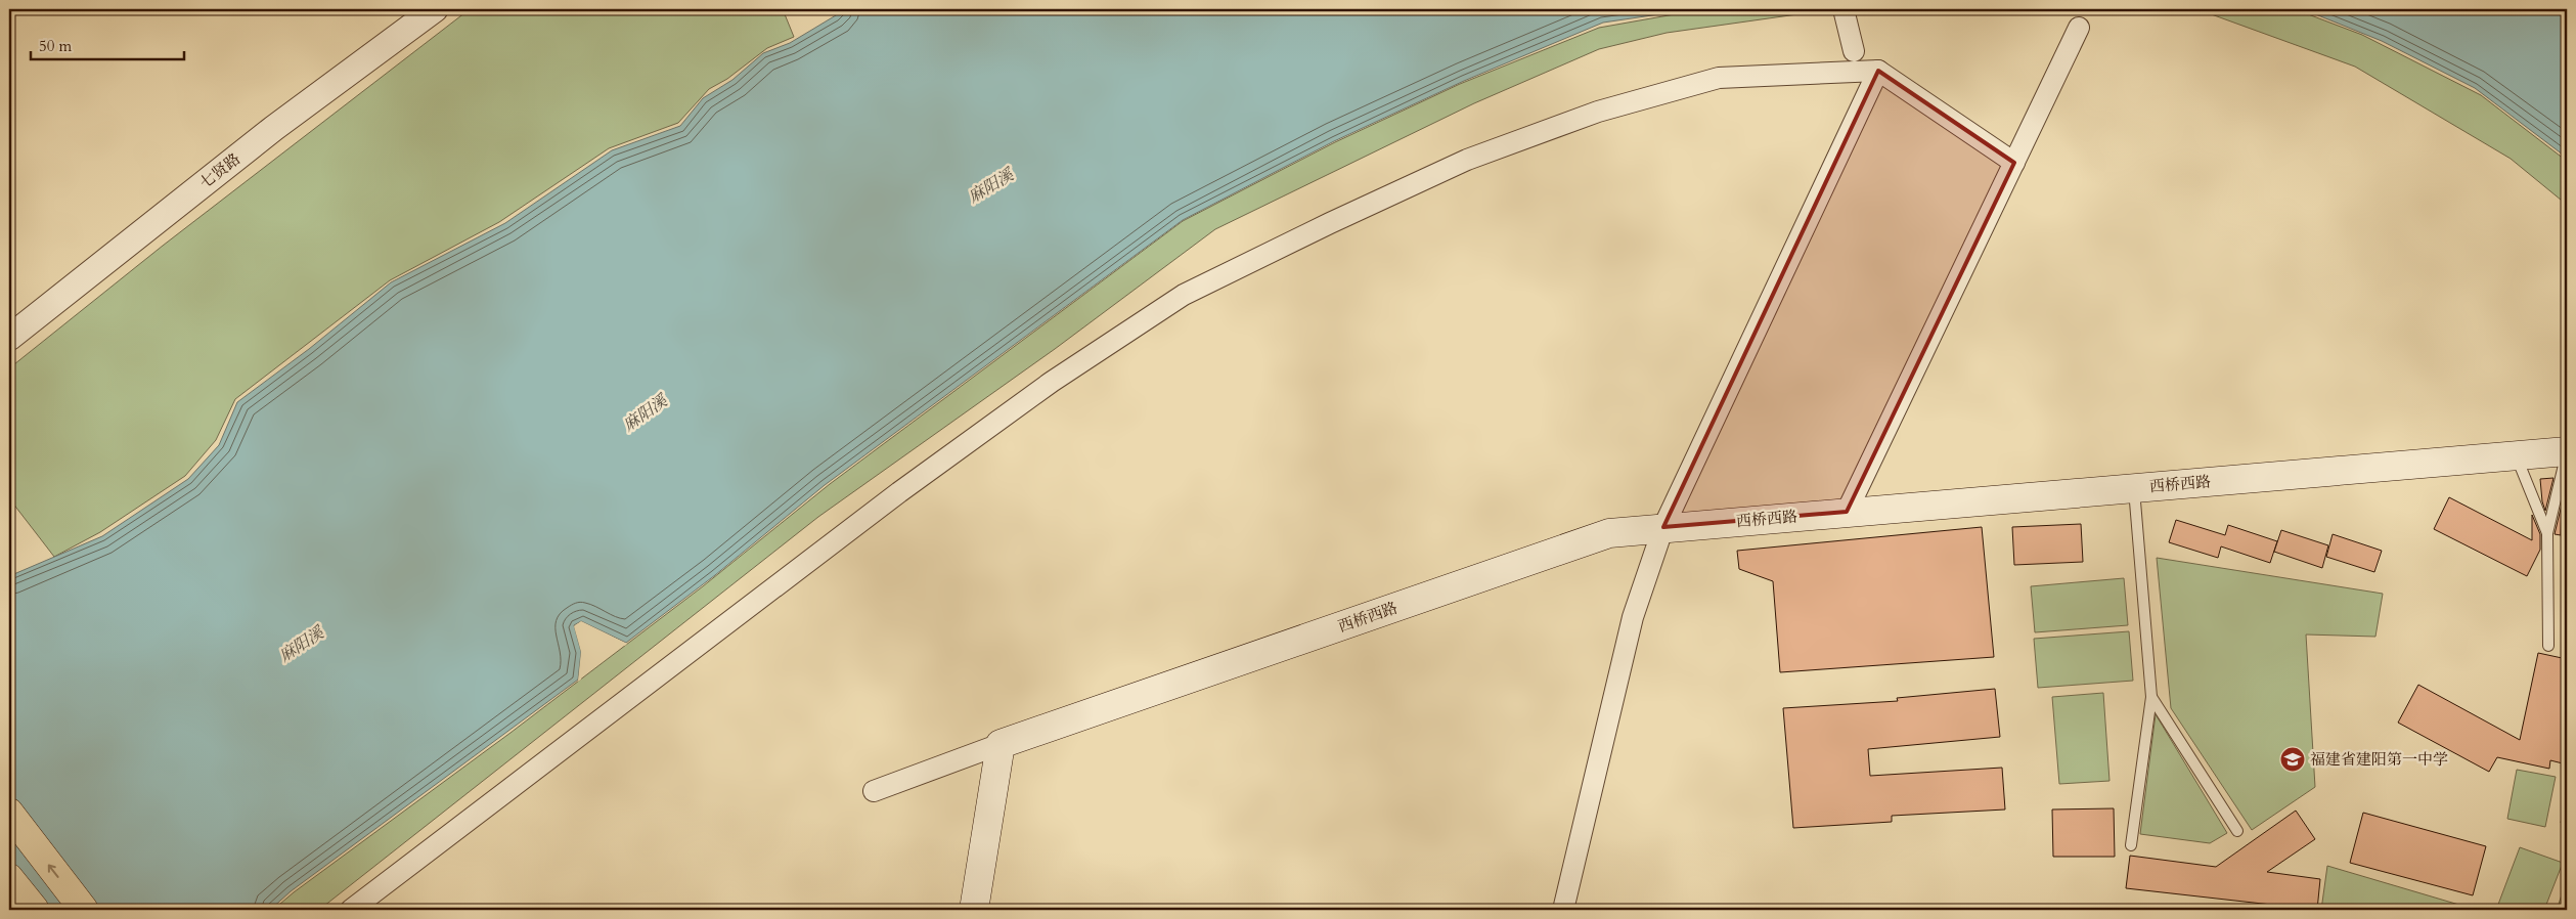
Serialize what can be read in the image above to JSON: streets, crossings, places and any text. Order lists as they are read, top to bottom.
{
  "streets": {
    "main road": ["西桥西路"],
    "street": ["七贤路"]
  },
  "water": ["麻阳溪"],
  "places": {
    "school or university": ["福建省建阳第一中学"]
  },
  "scale_bar": "50 m"
}
